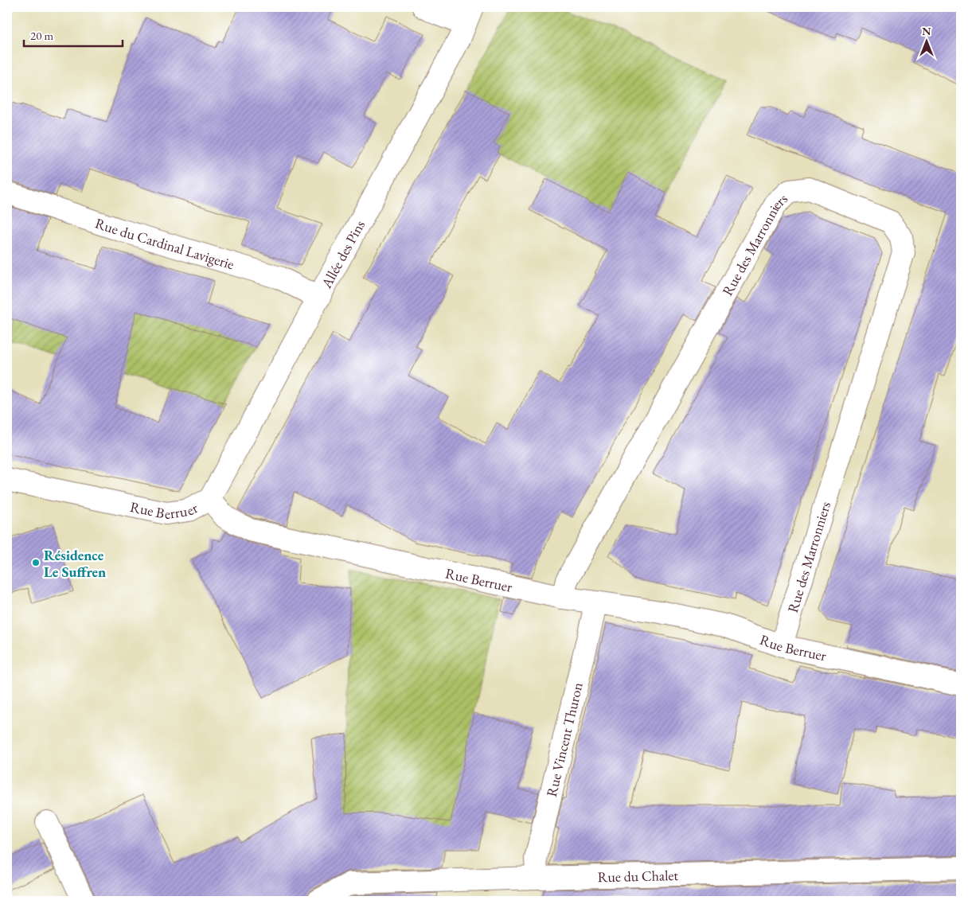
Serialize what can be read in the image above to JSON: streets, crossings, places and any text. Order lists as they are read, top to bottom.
{
  "streets": {
    "street": [
      "Rue du Cardinal Lavigerie",
      "Rue des Marronniers",
      "Allée des Pins",
      "Rue Berruer",
      "Rue Vincent Thuron",
      "Rue du Chalet"
    ]
  },
  "crossings": [
    ["Rue du Cardinal Lavigerie", "Allée des Pins"],
    ["Rue des Marronniers", "Rue Berruer"],
    ["Allée des Pins", "Rue Berruer"],
    ["Rue Berruer", "Rue Vincent Thuron"],
    ["Rue Vincent Thuron", "Rue du Chalet"]
  ],
  "places": ["Résidence Le Suffren"],
  "scale_bar": "20 m",
  "north": "top"
}
